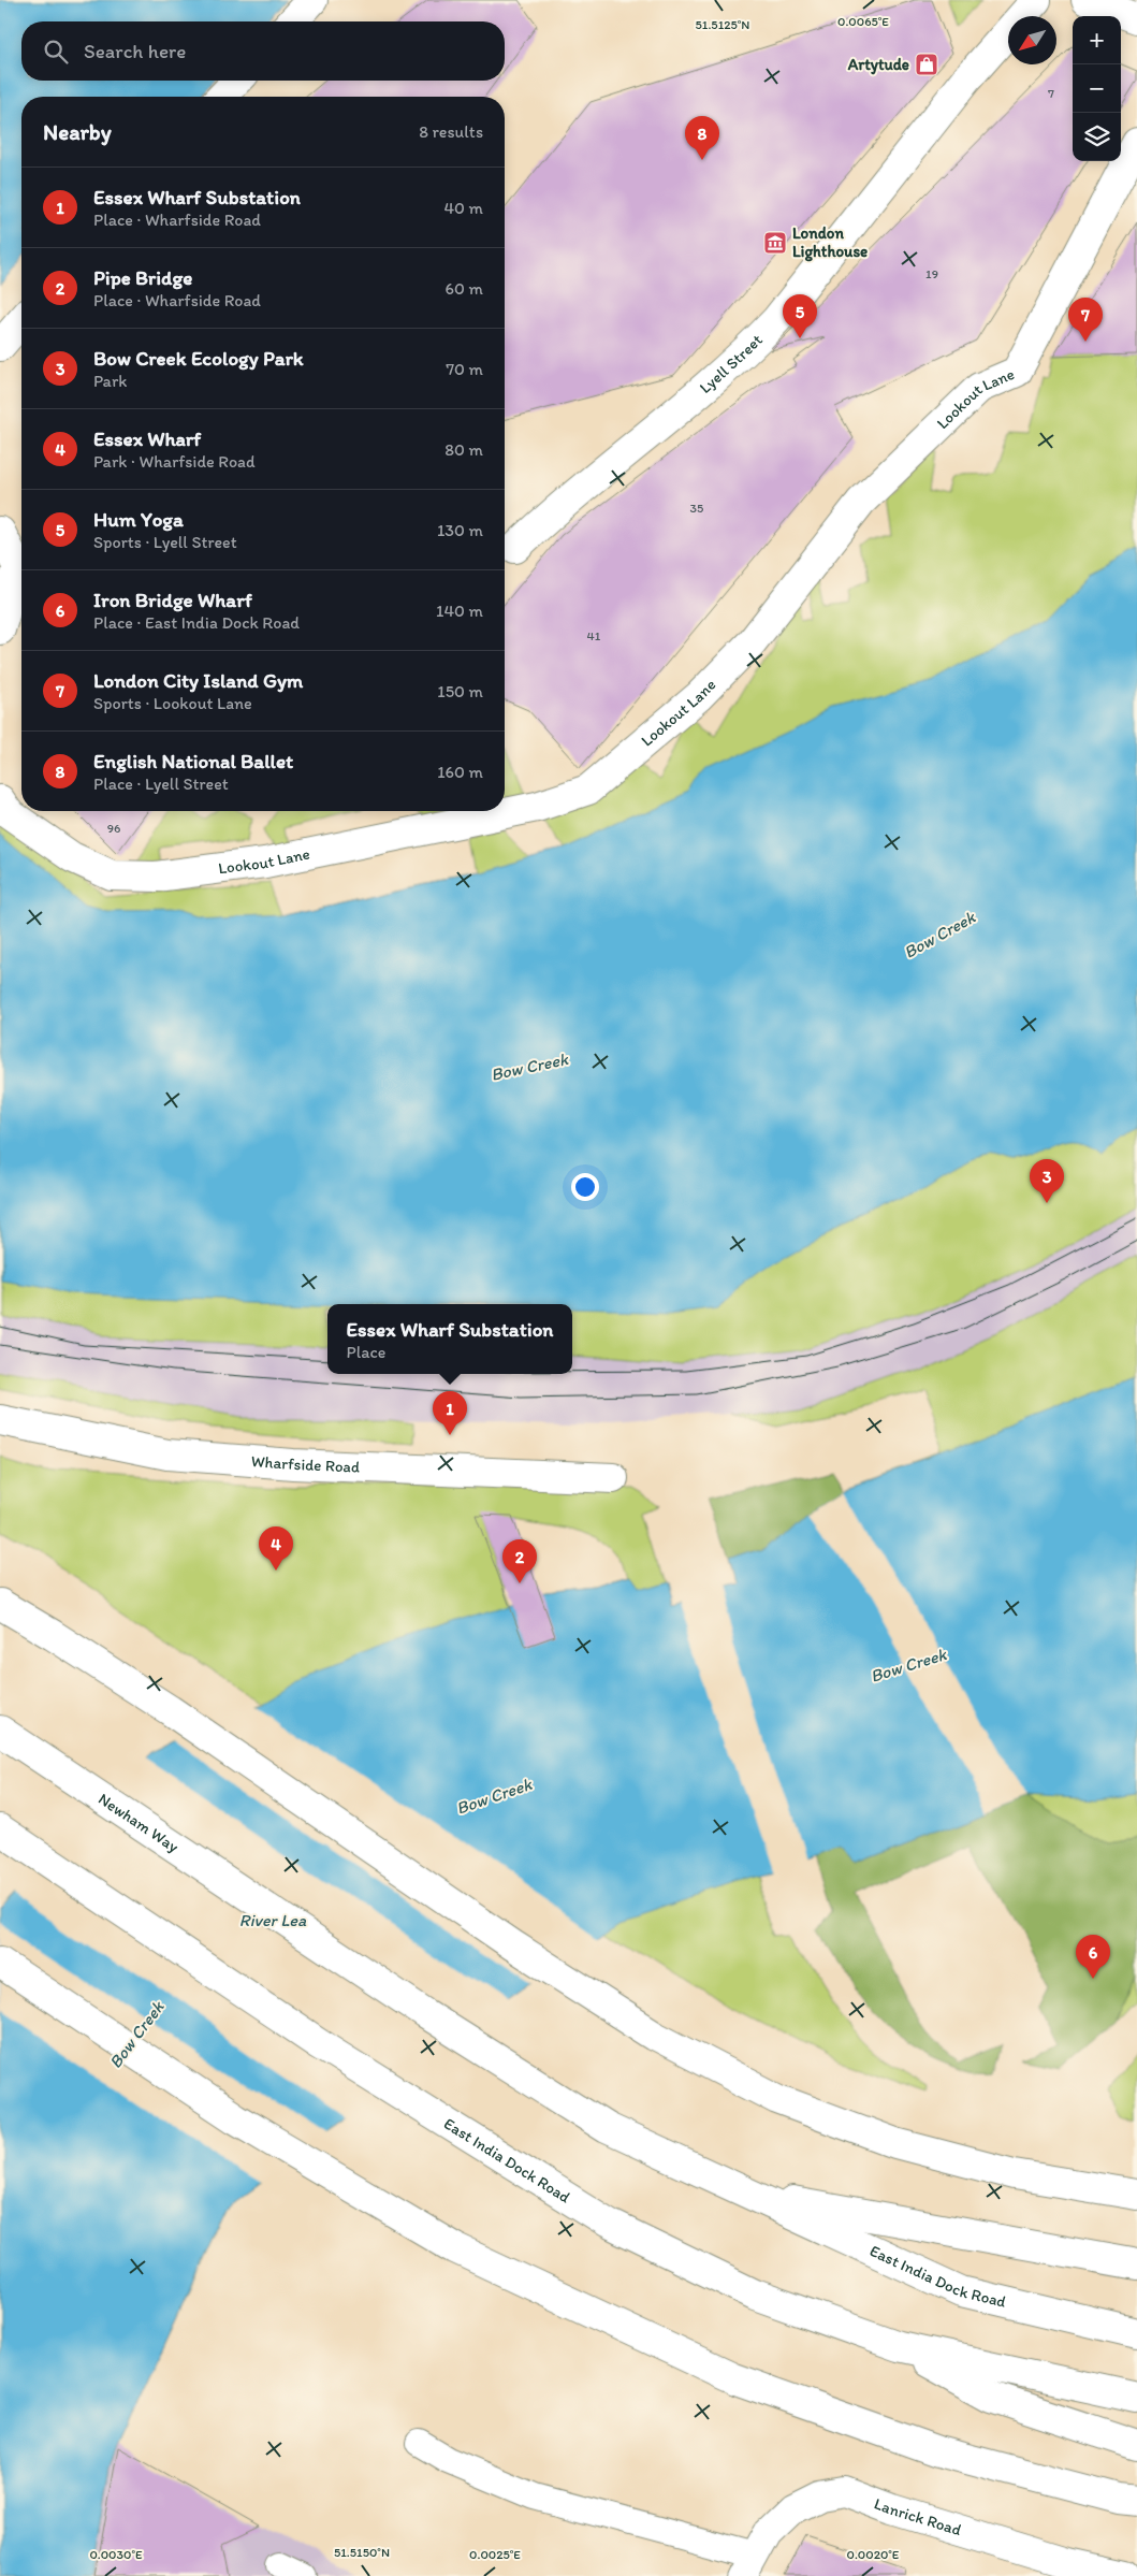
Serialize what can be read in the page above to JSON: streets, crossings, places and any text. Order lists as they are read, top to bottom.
{
  "streets": {
    "main road": [
      "Lyell Street",
      "Lookout Lane",
      "Wharfside Road",
      "Newham Way",
      "East India Dock Road",
      "Lanrick Road"
    ]
  },
  "crossings": [
    ["Newham Way", "East India Dock Road"]
  ],
  "water": ["Bow Creek", "River Lea"],
  "places": {
    "shop": ["Artytude"],
    "museum": ["London Lighthouse"]
  },
  "house_numbers": [
    "7",
    "19",
    "35",
    "41",
    "96"
  ],
  "north": "bottom left",
  "page": {
    "map_buttons": ["+", "−"],
    "search": "Search here",
    "heading": ["Nearby", "8 results"],
    "pins": [
      "8",
      "5",
      "7",
      "3",
      "1",
      "4",
      "2",
      "6"
    ],
    "list": [
      {
        "mark": "1",
        "name": "Essex Wharf Substation",
        "note": "Place · Wharfside Road",
        "value": "40 m"
      },
      {
        "mark": "2",
        "name": "Pipe Bridge",
        "note": "Place · Wharfside Road",
        "value": "60 m"
      },
      {
        "mark": "3",
        "name": "Bow Creek Ecology Park",
        "note": "Park",
        "value": "70 m"
      },
      {
        "mark": "4",
        "name": "Essex Wharf",
        "note": "Park · Wharfside Road",
        "value": "80 m"
      },
      {
        "mark": "5",
        "name": "Hum Yoga",
        "note": "Sports · Lyell Street",
        "value": "130 m"
      },
      {
        "mark": "6",
        "name": "Iron Bridge Wharf",
        "note": "Place · East India Dock Road",
        "value": "140 m"
      },
      {
        "mark": "7",
        "name": "London City Island Gym",
        "note": "Sports · Lookout Lane",
        "value": "150 m"
      },
      {
        "mark": "8",
        "name": "English National Ballet",
        "note": "Place · Lyell Street",
        "value": "160 m"
      }
    ],
    "popup": ["Essex Wharf Substation", "Place"]
  },
  "coordinates": [
    "0.0065°E",
    "51.5125°N",
    "51.5150°N",
    "0.0030°E",
    "0.0025°E",
    "0.0020°E"
  ]
}
